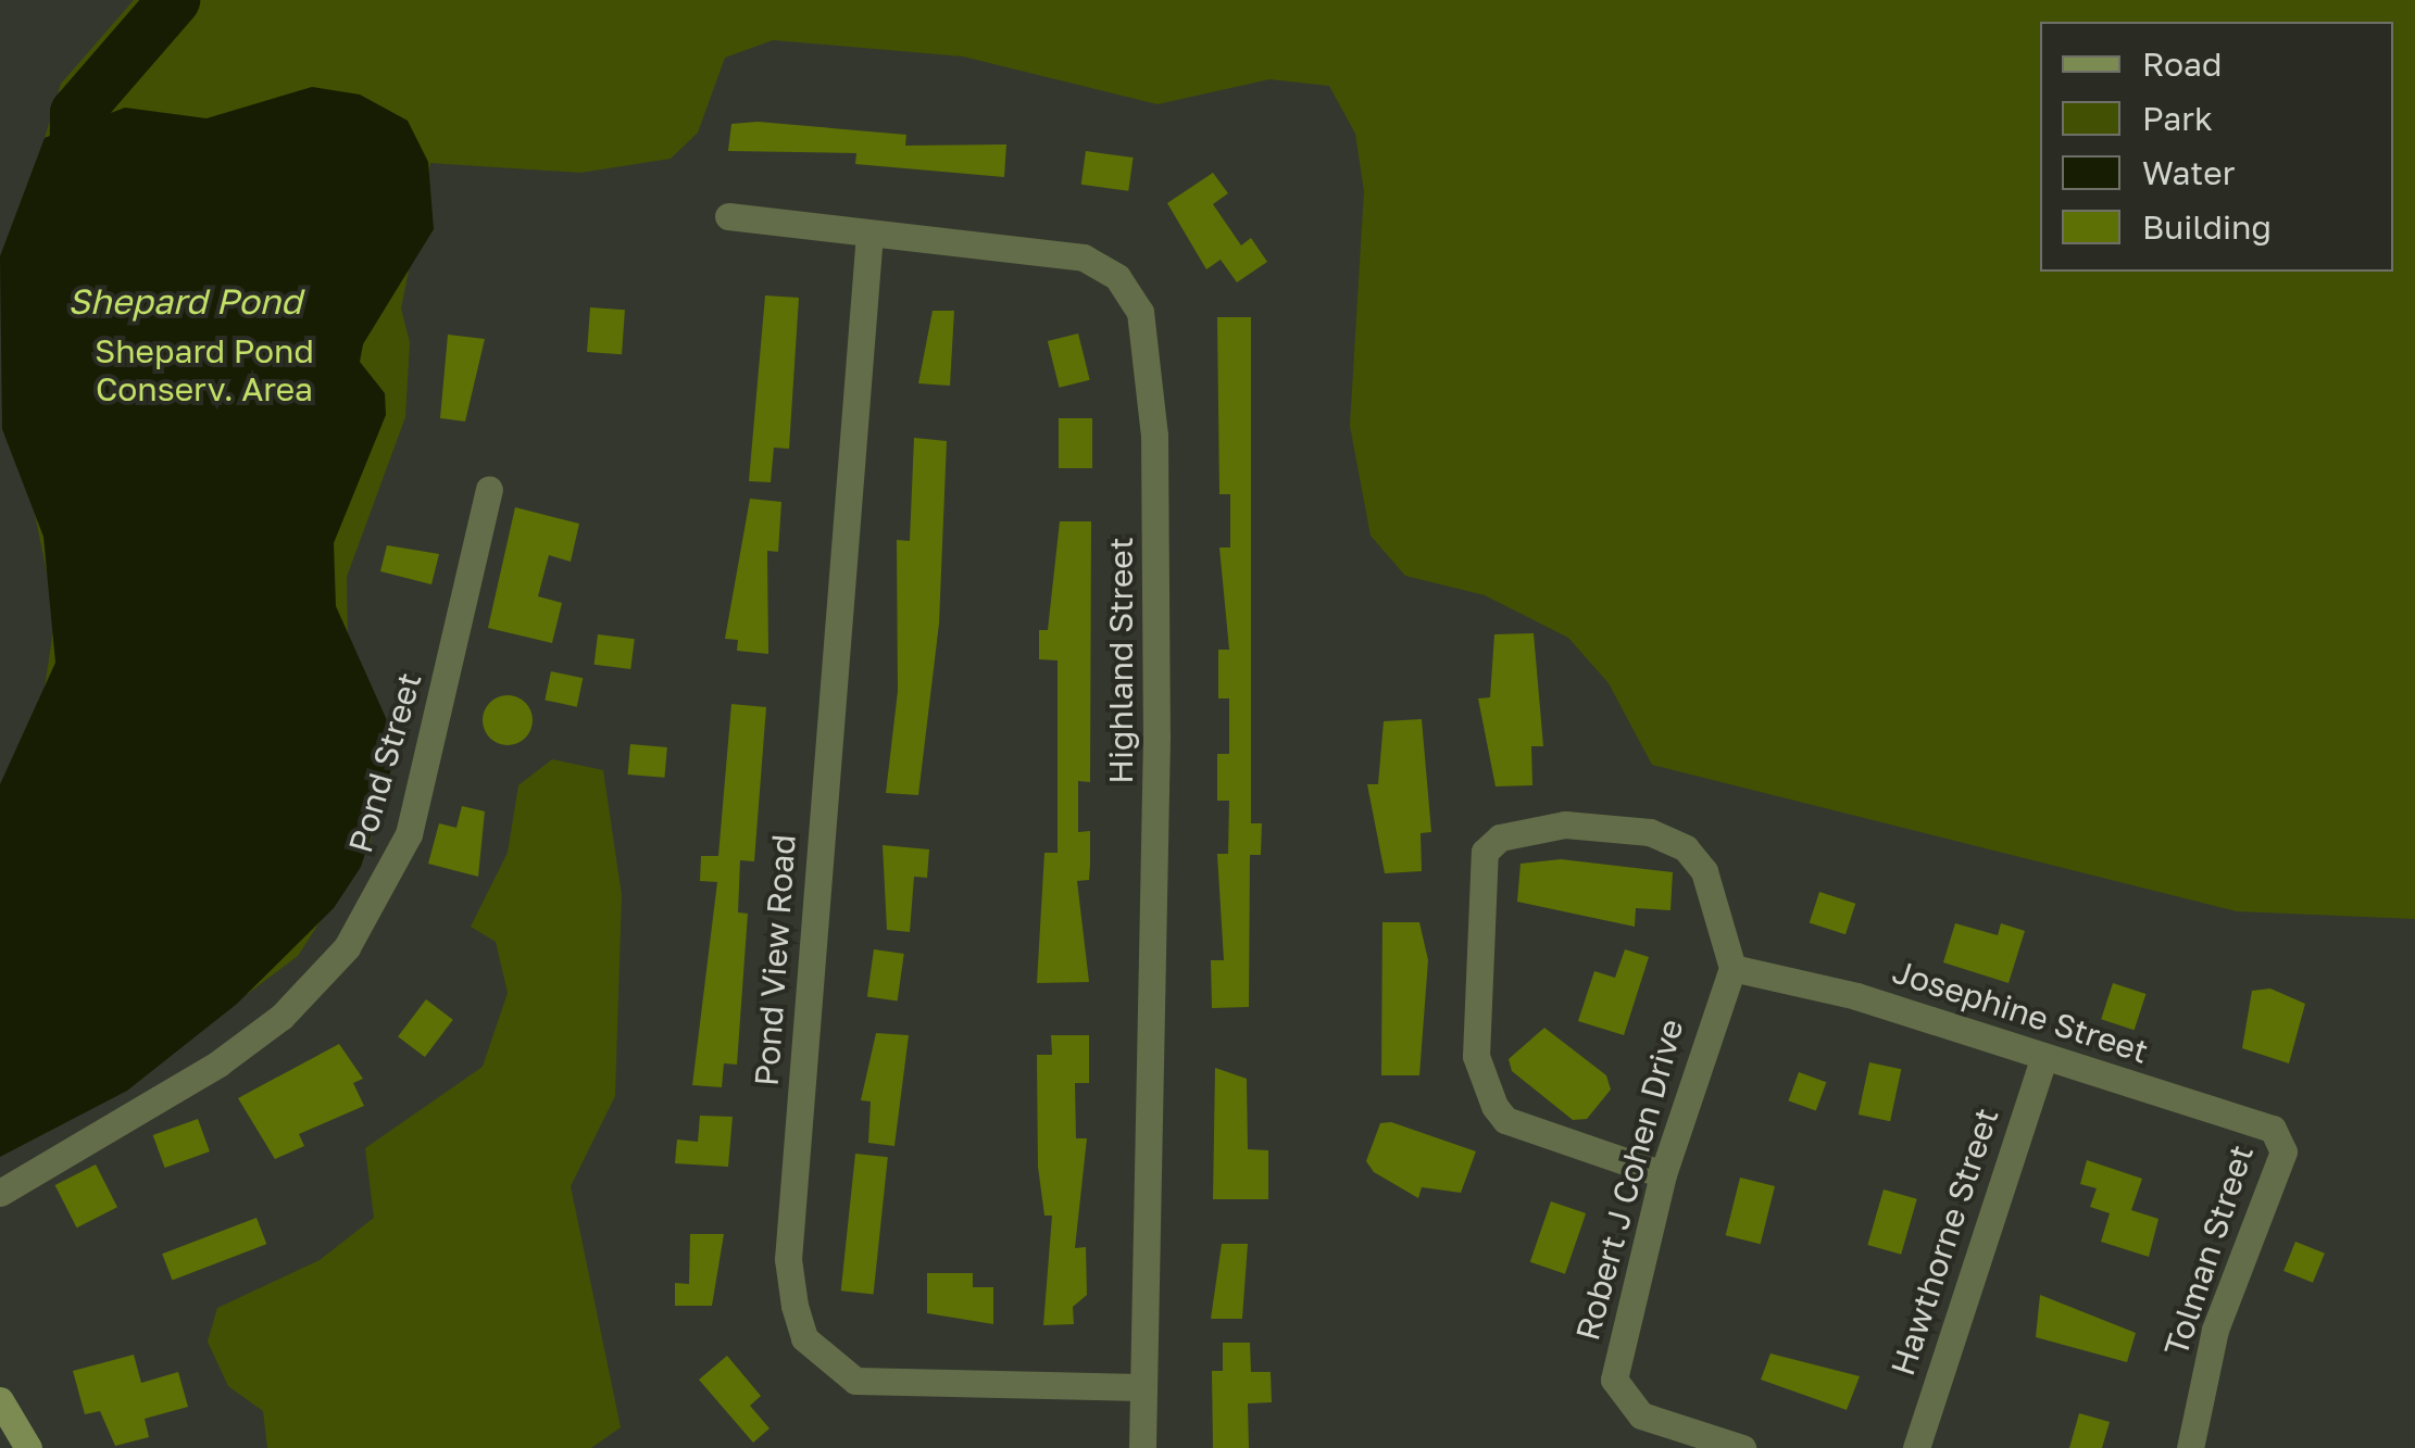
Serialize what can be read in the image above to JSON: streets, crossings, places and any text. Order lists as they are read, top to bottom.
{
  "streets": {
    "street": [
      "Highland Street",
      "Pond Street",
      "Pond View Road",
      "Josephine Street",
      "Robert J Cohen Drive",
      "Hawthorne Street",
      "Tolman Street"
    ]
  },
  "crossings": [
    ["Highland Street", "Pond View Road"],
    ["Josephine Street", "Robert J Cohen Drive"],
    ["Josephine Street", "Hawthorne Street"],
    ["Josephine Street", "Tolman Street"]
  ],
  "water": ["Shepard Pond"],
  "parks": ["Shepard Pond Conserv. Area"],
  "legend": [
    "Road",
    "Park",
    "Water",
    "Building"
  ]
}
